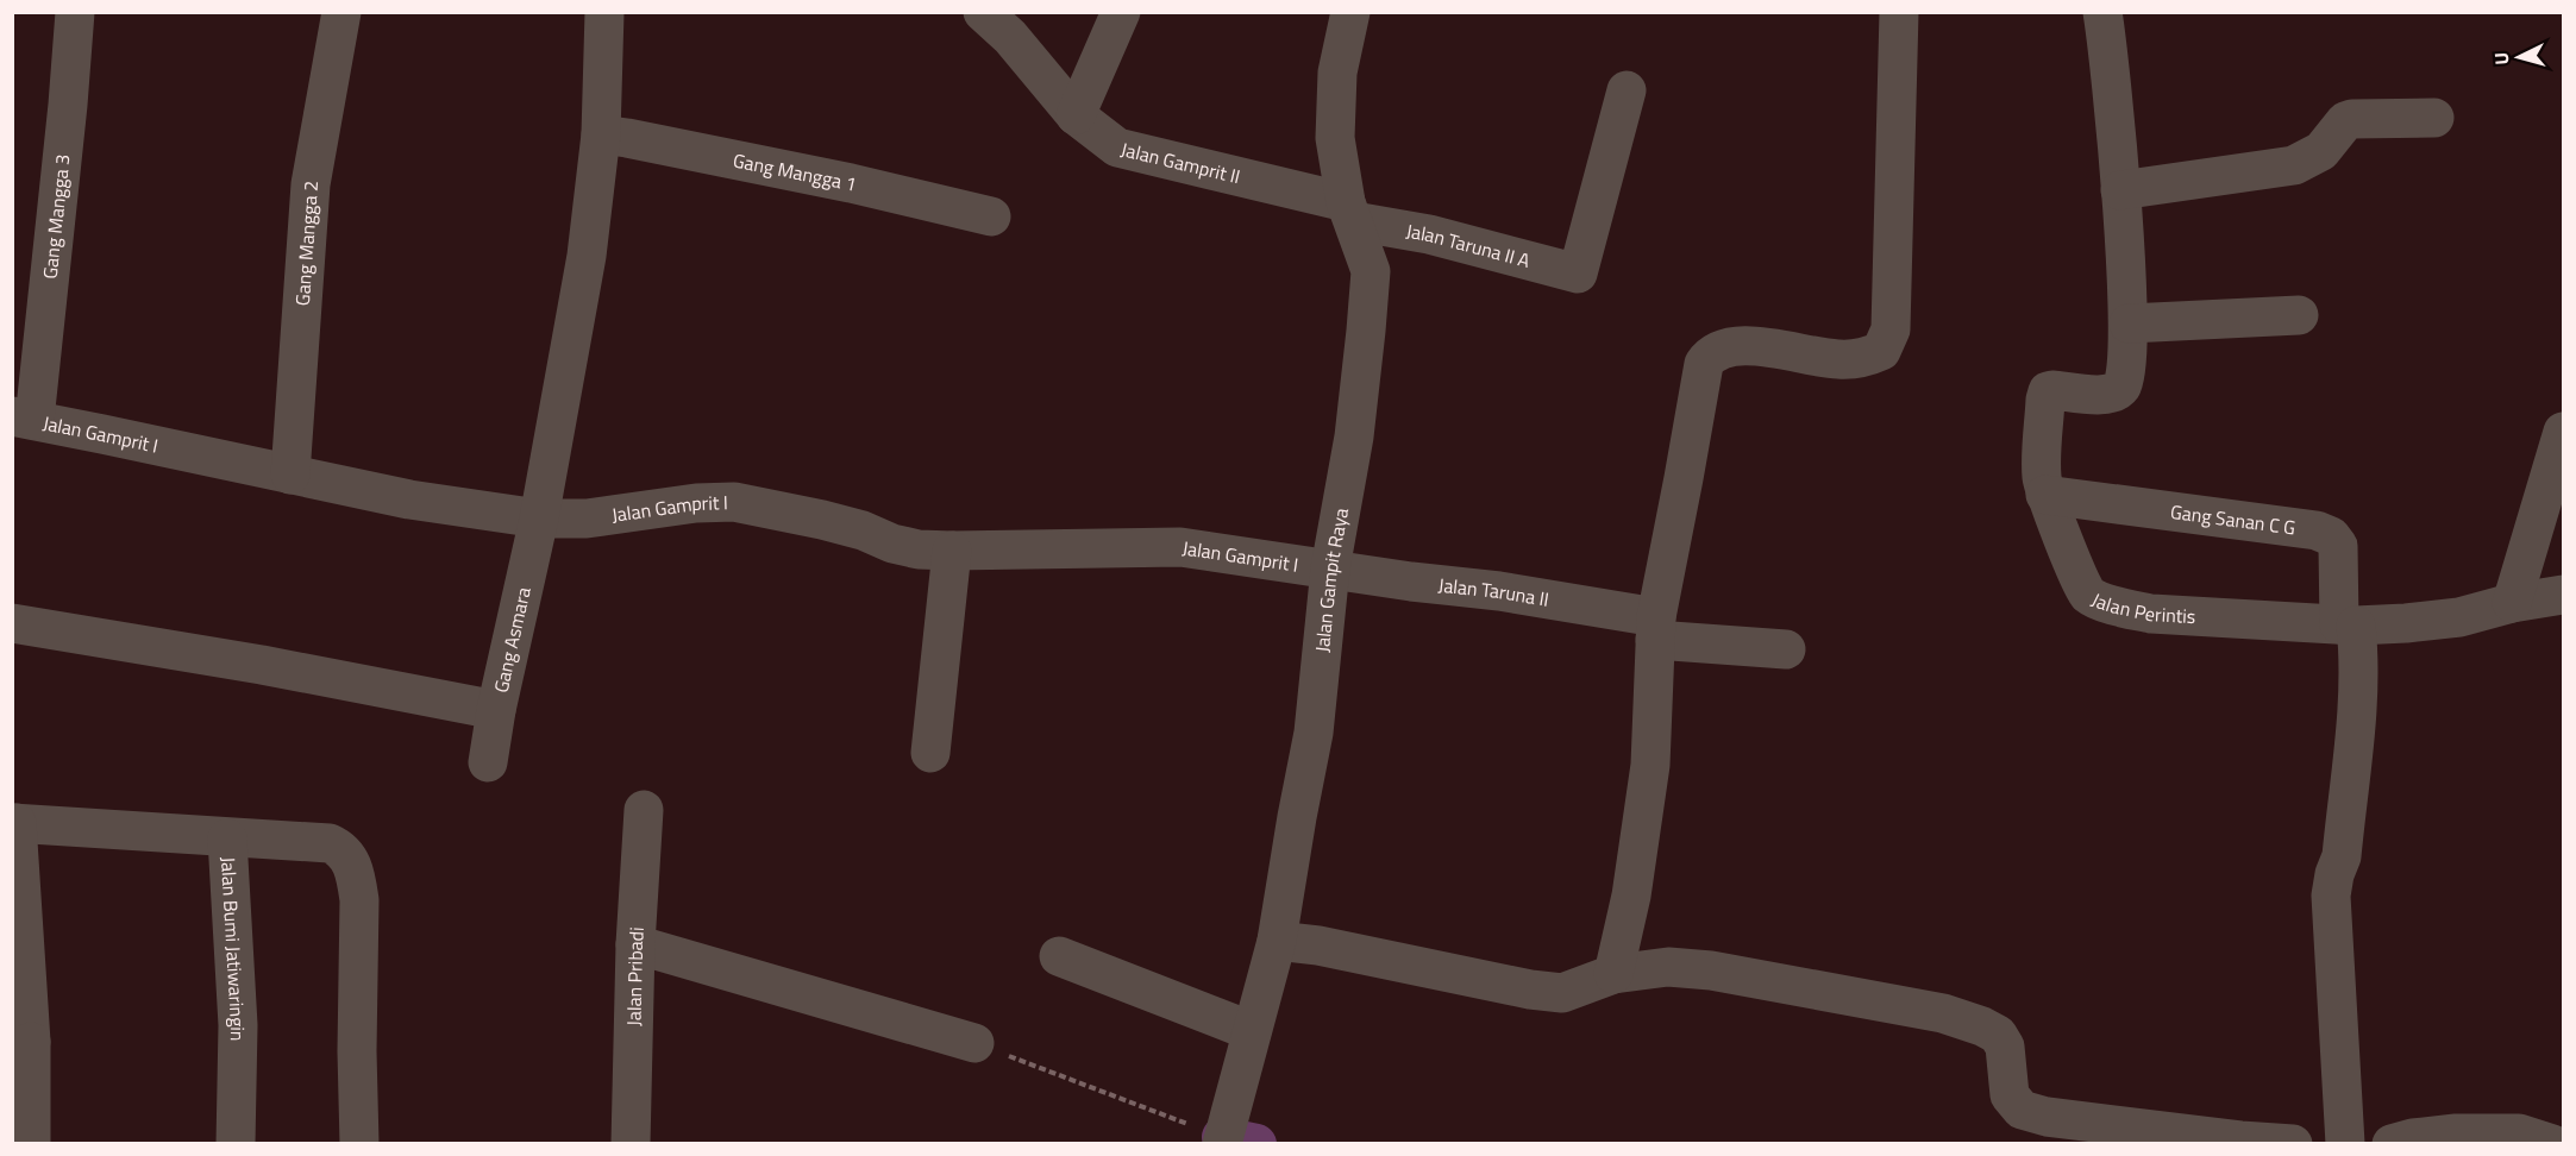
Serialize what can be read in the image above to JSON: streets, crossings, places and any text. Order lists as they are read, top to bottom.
{
  "streets": {
    "street": [
      "Jalan Gamprit II",
      "Gang Mangga 1",
      "Gang Mangga 3",
      "Gang Mangga 2",
      "Jalan Taruna II A",
      "Jalan Gamprit I",
      "Gang Sanan C G",
      "Jalan Gampit Raya",
      "Jalan Taruna II",
      "Jalan Perintis",
      "Gang Asmara",
      "Jalan Bumi Jatiwaringin",
      "Jalan Pribadi"
    ]
  },
  "crossings": [
    ["Jalan Gamprit II", "Jalan Taruna II A"],
    ["Jalan Gamprit II", "Jalan Gampit Raya"],
    ["Gang Mangga 3", "Jalan Gamprit I"],
    ["Gang Mangga 2", "Jalan Gamprit I"],
    ["Jalan Taruna II A", "Jalan Gampit Raya"],
    ["Jalan Gamprit I", "Jalan Gampit Raya"],
    ["Jalan Gamprit I", "Jalan Taruna II"],
    ["Jalan Gamprit I", "Gang Asmara"],
    ["Gang Sanan C G", "Jalan Perintis"],
    ["Jalan Gampit Raya", "Jalan Taruna II"]
  ],
  "north": "left"
}
